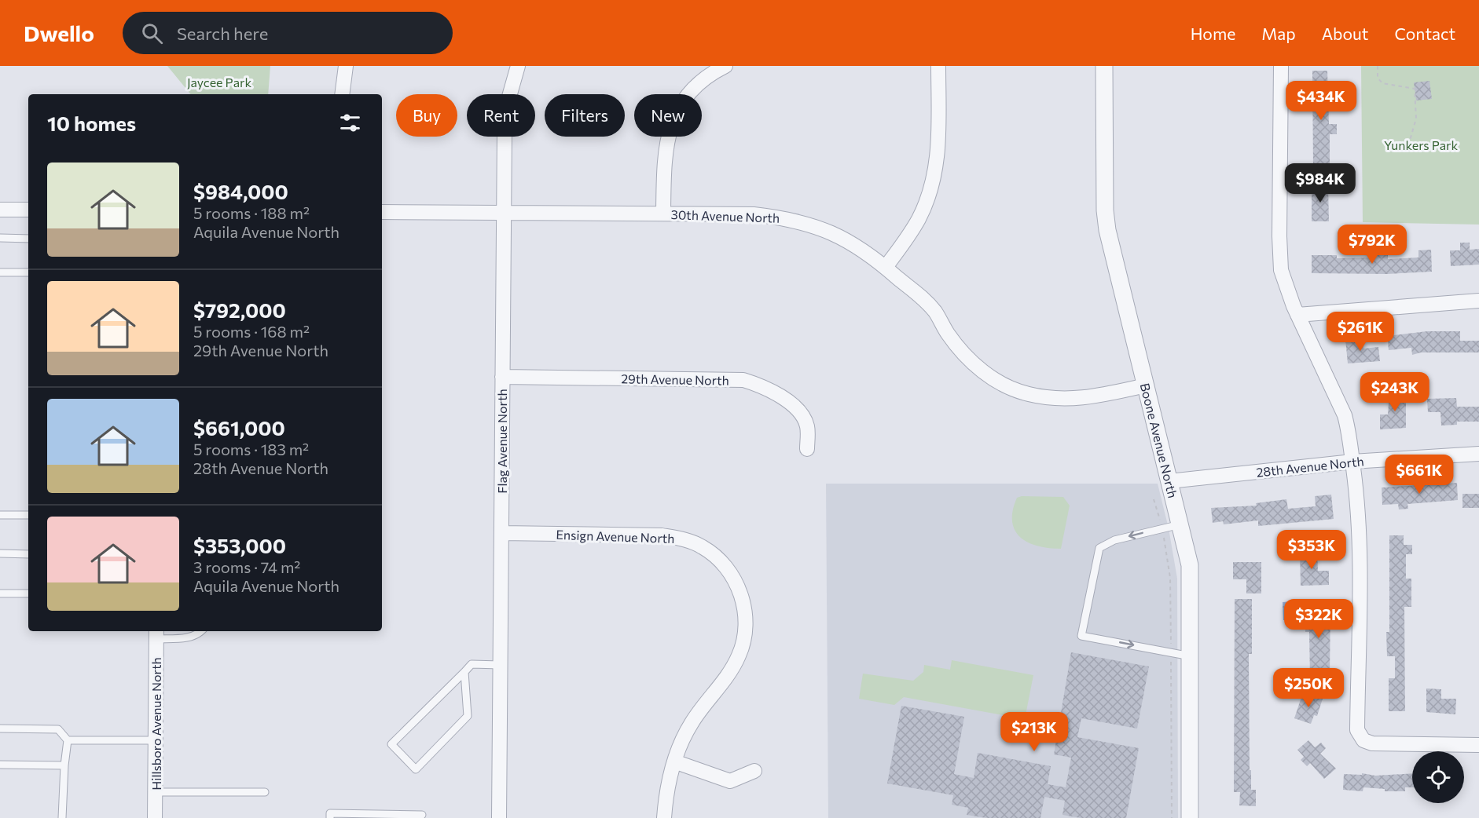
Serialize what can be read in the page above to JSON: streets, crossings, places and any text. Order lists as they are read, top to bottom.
{
  "streets": {
    "street": [
      "30th Avenue North",
      "29th Avenue North",
      "Boone Avenue North",
      "Flag Avenue North",
      "28th Avenue North",
      "Ensign Avenue North",
      "Hillsboro Avenue North"
    ]
  },
  "crossings": [
    ["30th Avenue North", "Boone Avenue North"],
    ["30th Avenue North", "Flag Avenue North"],
    ["29th Avenue North", "Flag Avenue North"],
    ["Boone Avenue North", "28th Avenue North"],
    ["Flag Avenue North", "Ensign Avenue North"]
  ],
  "parks": ["Jaycee Park", "Yunkers Park"],
  "page": {
    "header": "Dwello",
    "search": "Search here",
    "nav": [
      "Home",
      "Map",
      "About",
      "Contact"
    ],
    "price": [
      "$434K",
      "$984K",
      "$792K",
      "$261K",
      "$243K",
      "$661K",
      "$353K",
      "$322K",
      "$250K",
      "$213K"
    ],
    "chip": [
      "Buy",
      "Rent",
      "Filters",
      "New"
    ],
    "heading": "10 homes",
    "list": [
      {
        "name": "$984,000",
        "note": "5 rooms · 188 m² · Aquila Avenue North"
      },
      {
        "name": "$792,000",
        "note": "5 rooms · 168 m² · 29th Avenue North"
      },
      {
        "name": "$661,000",
        "note": "5 rooms · 183 m² · 28th Avenue North"
      },
      {
        "name": "$353,000",
        "note": "3 rooms · 74 m² · Aquila Avenue North"
      }
    ]
  }
}
